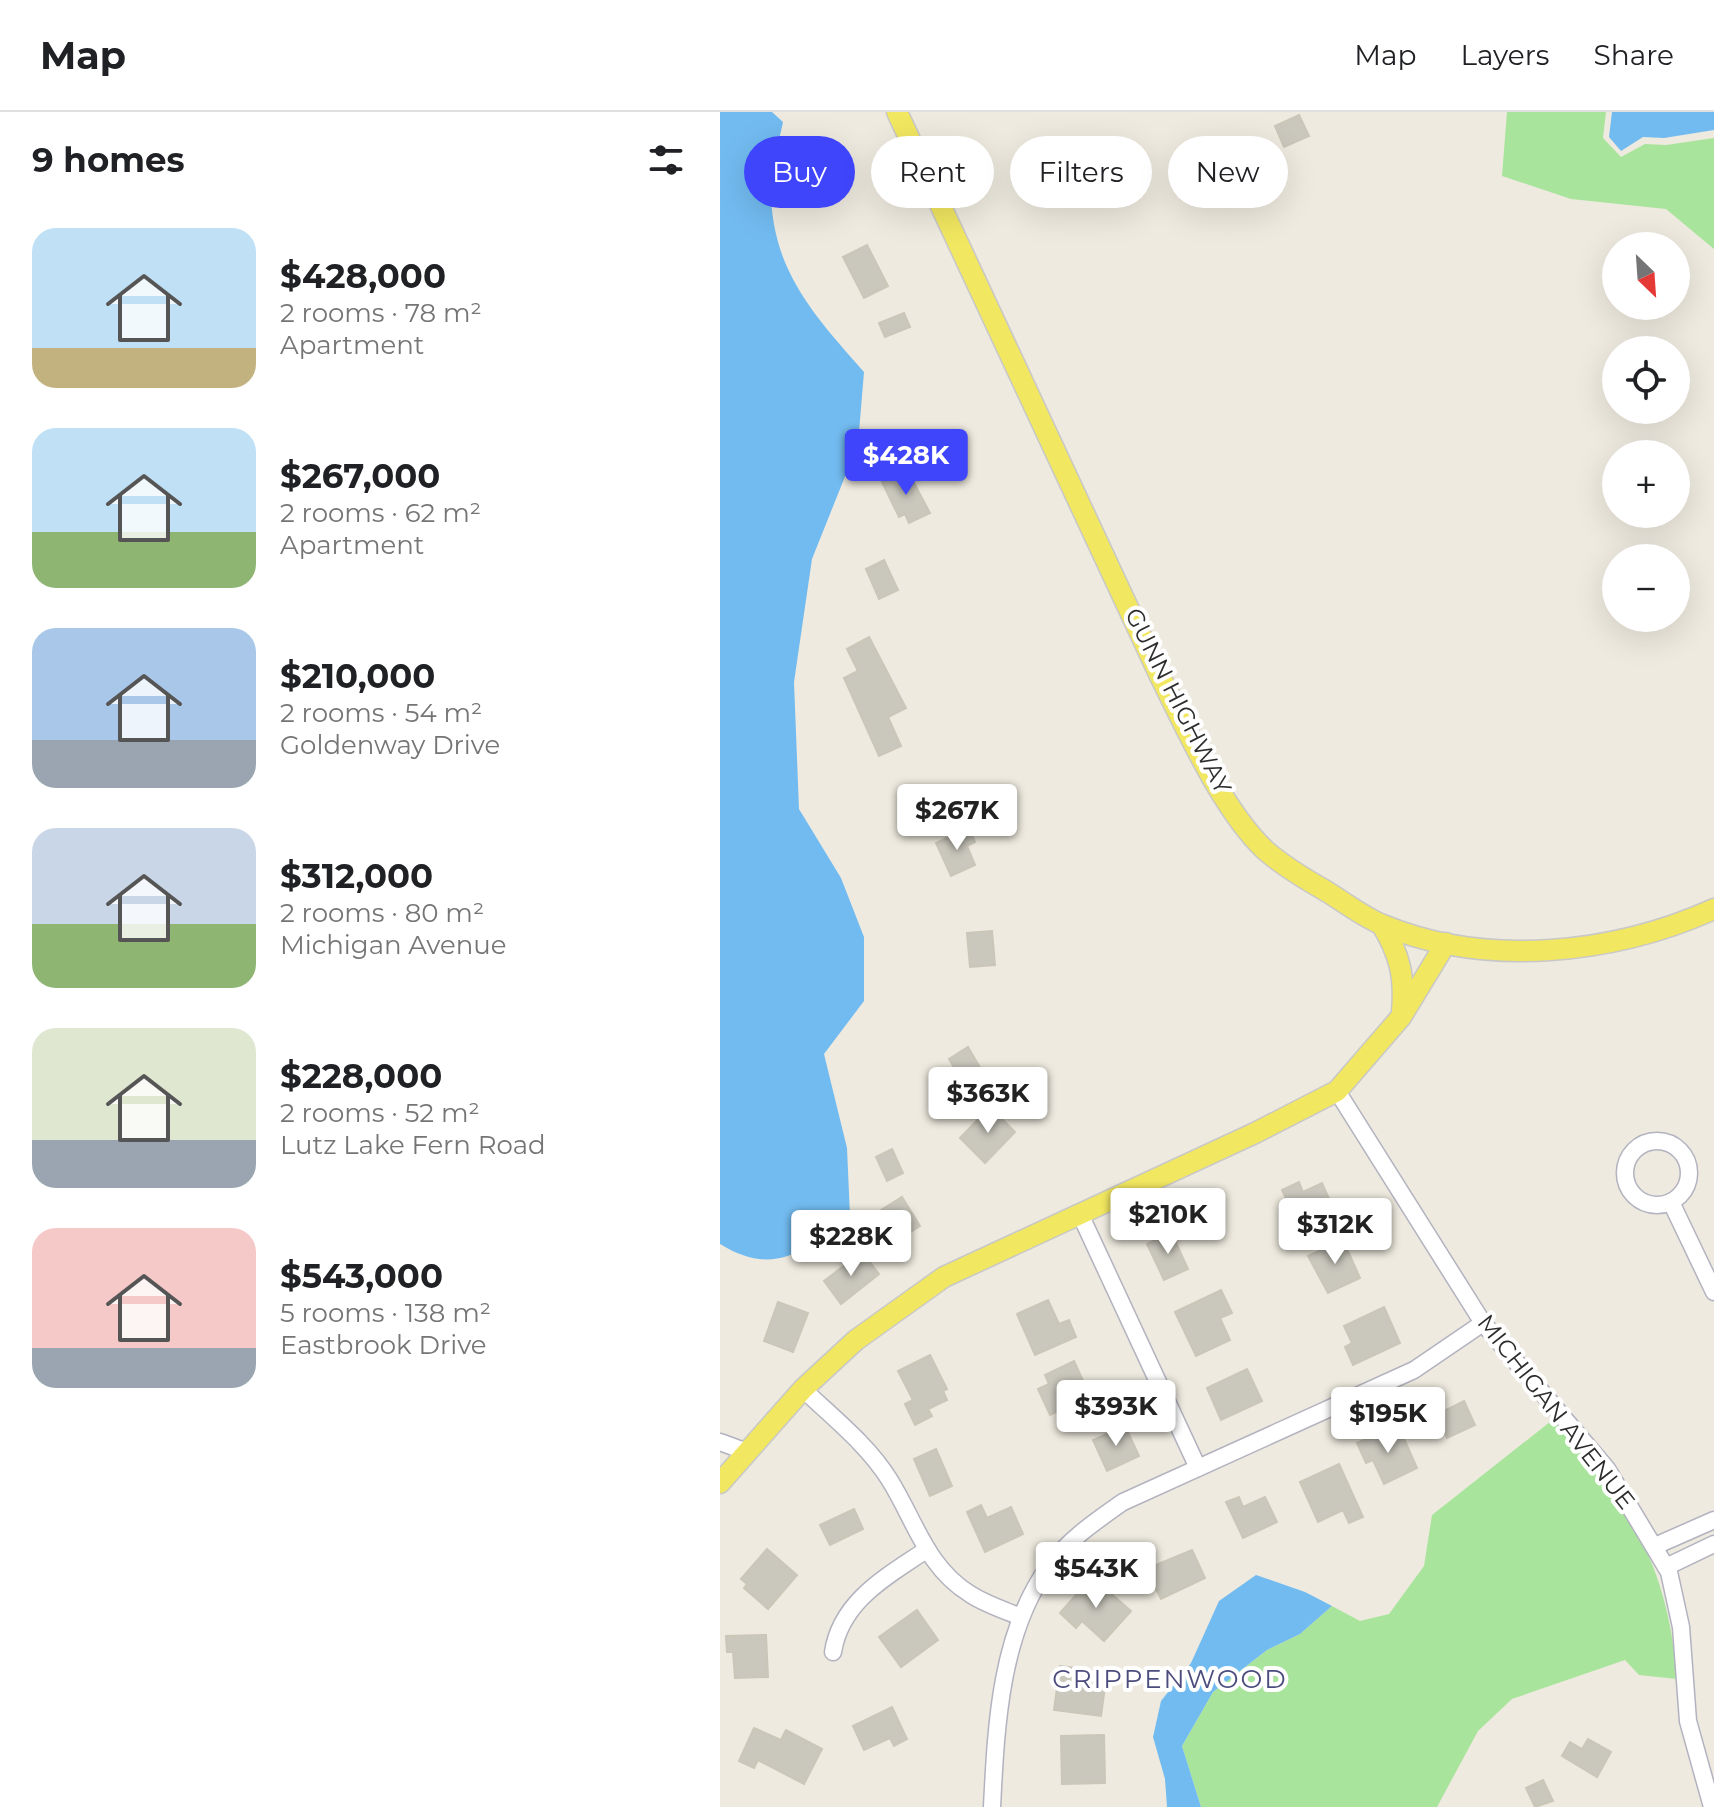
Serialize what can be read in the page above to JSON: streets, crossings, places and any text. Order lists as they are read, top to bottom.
{
  "streets": {
    "main road": ["GUNN HIGHWAY"],
    "street": ["MICHIGAN AVENUE"]
  },
  "districts": ["CRIPPENWOOD"],
  "north": "bottom right",
  "page": {
    "header": "Map",
    "nav": ["Map", "Layers", "Share"],
    "heading": "9 homes",
    "chip": [
      "Buy",
      "Rent",
      "Filters",
      "New"
    ],
    "list": [
      {
        "name": "$428,000",
        "note": "2 rooms · 78 m² · Apartment"
      },
      {
        "name": "$267,000",
        "note": "2 rooms · 62 m² · Apartment"
      },
      {
        "name": "$210,000",
        "note": "2 rooms · 54 m² · Goldenway Drive"
      },
      {
        "name": "$312,000",
        "note": "2 rooms · 80 m² · Michigan Avenue"
      },
      {
        "name": "$228,000",
        "note": "2 rooms · 52 m² · Lutz Lake Fern Road"
      },
      {
        "name": "$543,000",
        "note": "5 rooms · 138 m² · Eastbrook Drive"
      }
    ],
    "map_buttons": ["+", "−"],
    "price": [
      "$428K",
      "$267K",
      "$363K",
      "$210K",
      "$312K",
      "$228K",
      "$393K",
      "$195K",
      "$543K"
    ]
  }
}
